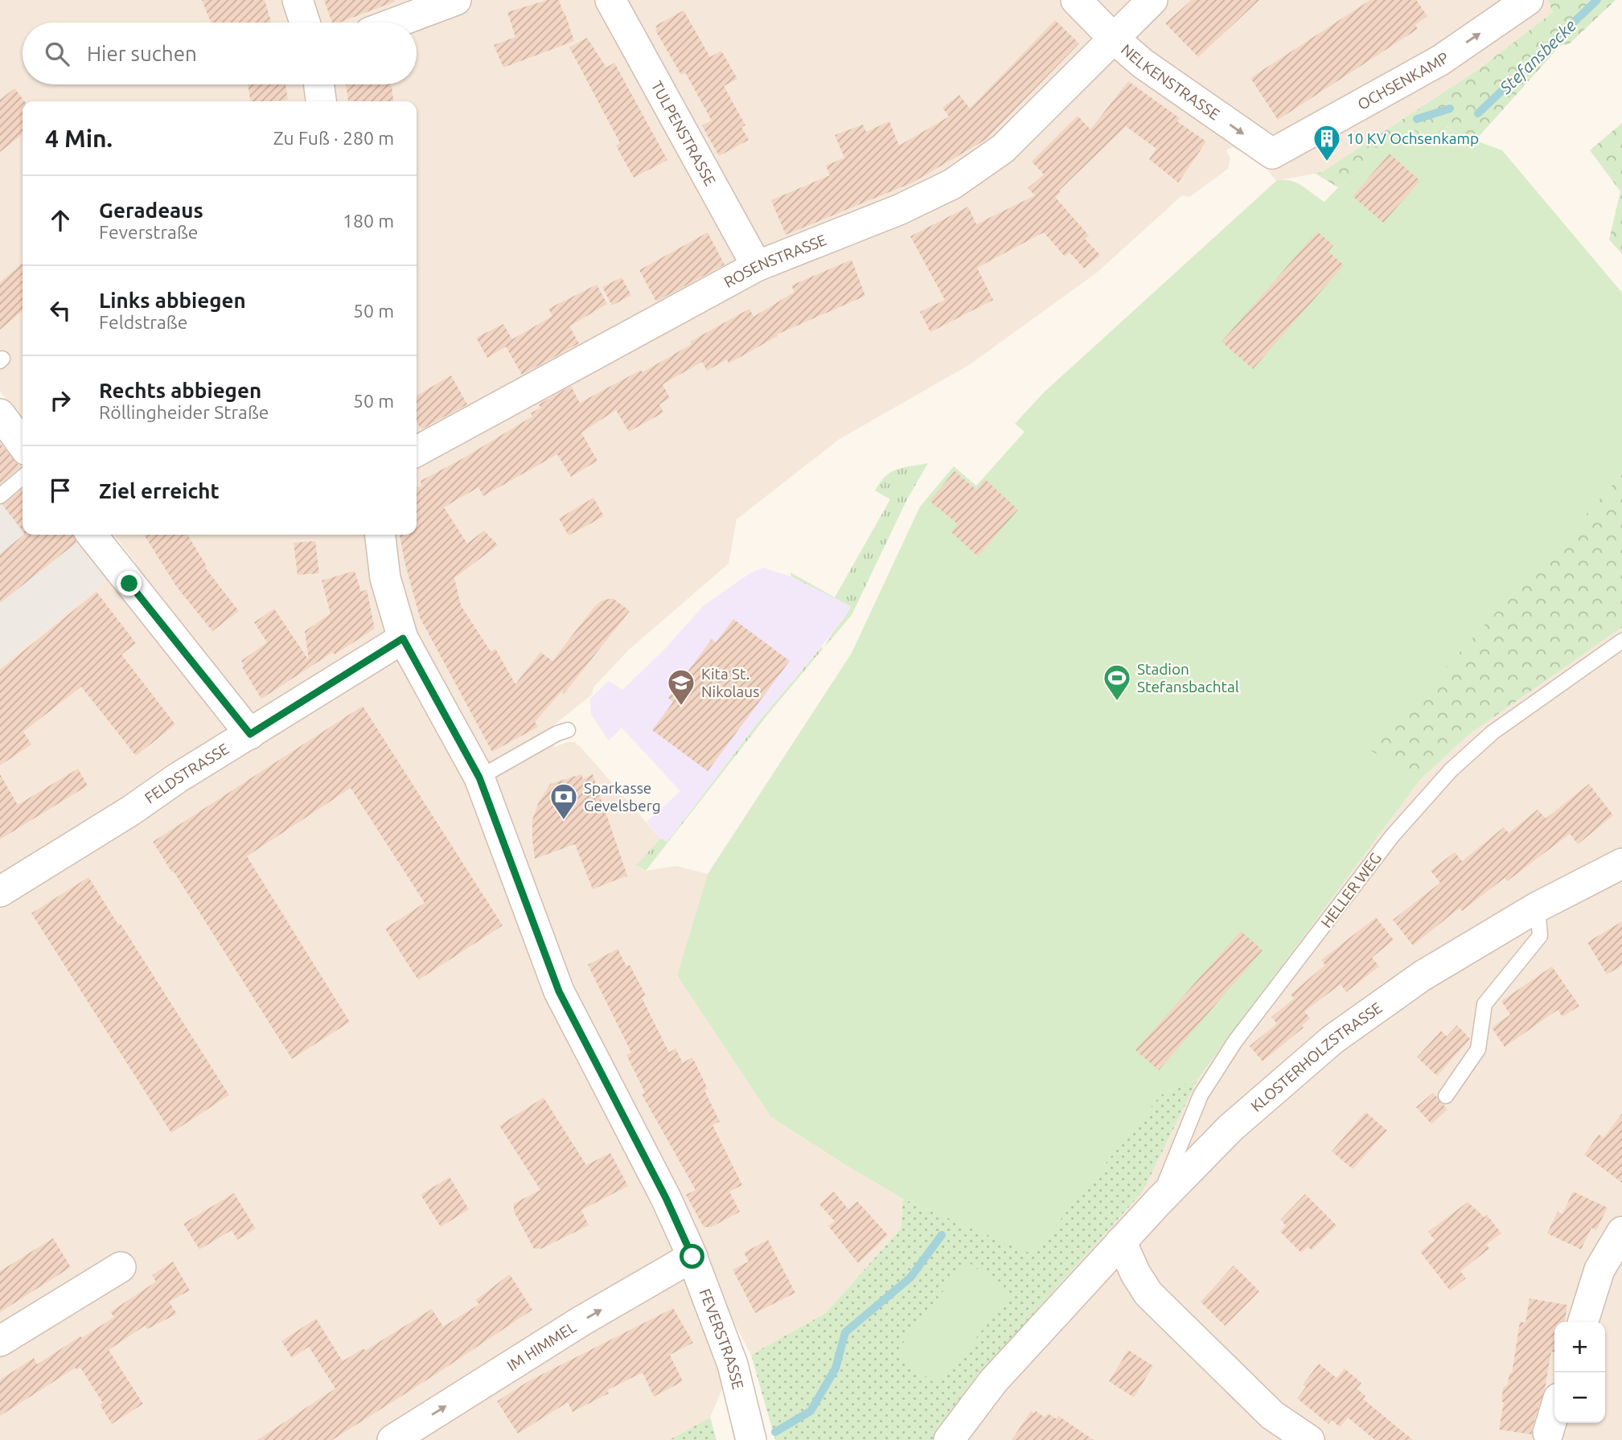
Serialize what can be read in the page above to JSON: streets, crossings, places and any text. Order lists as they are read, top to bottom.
{
  "streets": {
    "street": [
      "OCHSENKAMP",
      "NELKENSTRASSE",
      "TULPENSTRASSE",
      "ROSENSTRASSE",
      "FELDSTRASSE",
      "KLOSTERHOLZSTRASSE",
      "FEVERSTRASSE",
      "IM HIMMEL"
    ],
    "lane": ["HELLER WEG"]
  },
  "crossings": [
    ["OCHSENKAMP", "NELKENSTRASSE"],
    ["NELKENSTRASSE", "ROSENSTRASSE"],
    ["TULPENSTRASSE", "ROSENSTRASSE"],
    ["FELDSTRASSE", "FEVERSTRASSE"],
    ["HELLER WEG", "KLOSTERHOLZSTRASSE"],
    ["FEVERSTRASSE", "IM HIMMEL"]
  ],
  "one_way": ["OCHSENKAMP", "NELKENSTRASSE", "IM HIMMEL"],
  "water": ["Stefansbecke"],
  "places": {
    "building": ["10 KV Ochsenkamp"],
    "sports": ["Stadion Stefansbachtal"],
    "school or university": ["Kita St. Nikolaus"],
    "bank": ["Sparkasse Gevelsberg"]
  },
  "page": {
    "search": "Hier suchen",
    "heading": ["4 Min.", "Zu Fuß · 280 m"],
    "list": [
      ["Geradeaus", "Feverstraße", "180 m"],
      ["Links abbiegen", "Feldstraße", "50 m"],
      ["Rechts abbiegen", "Röllingheider Straße", "50 m"],
      "Ziel erreicht"
    ],
    "map_buttons": ["+", "−"]
  }
}
